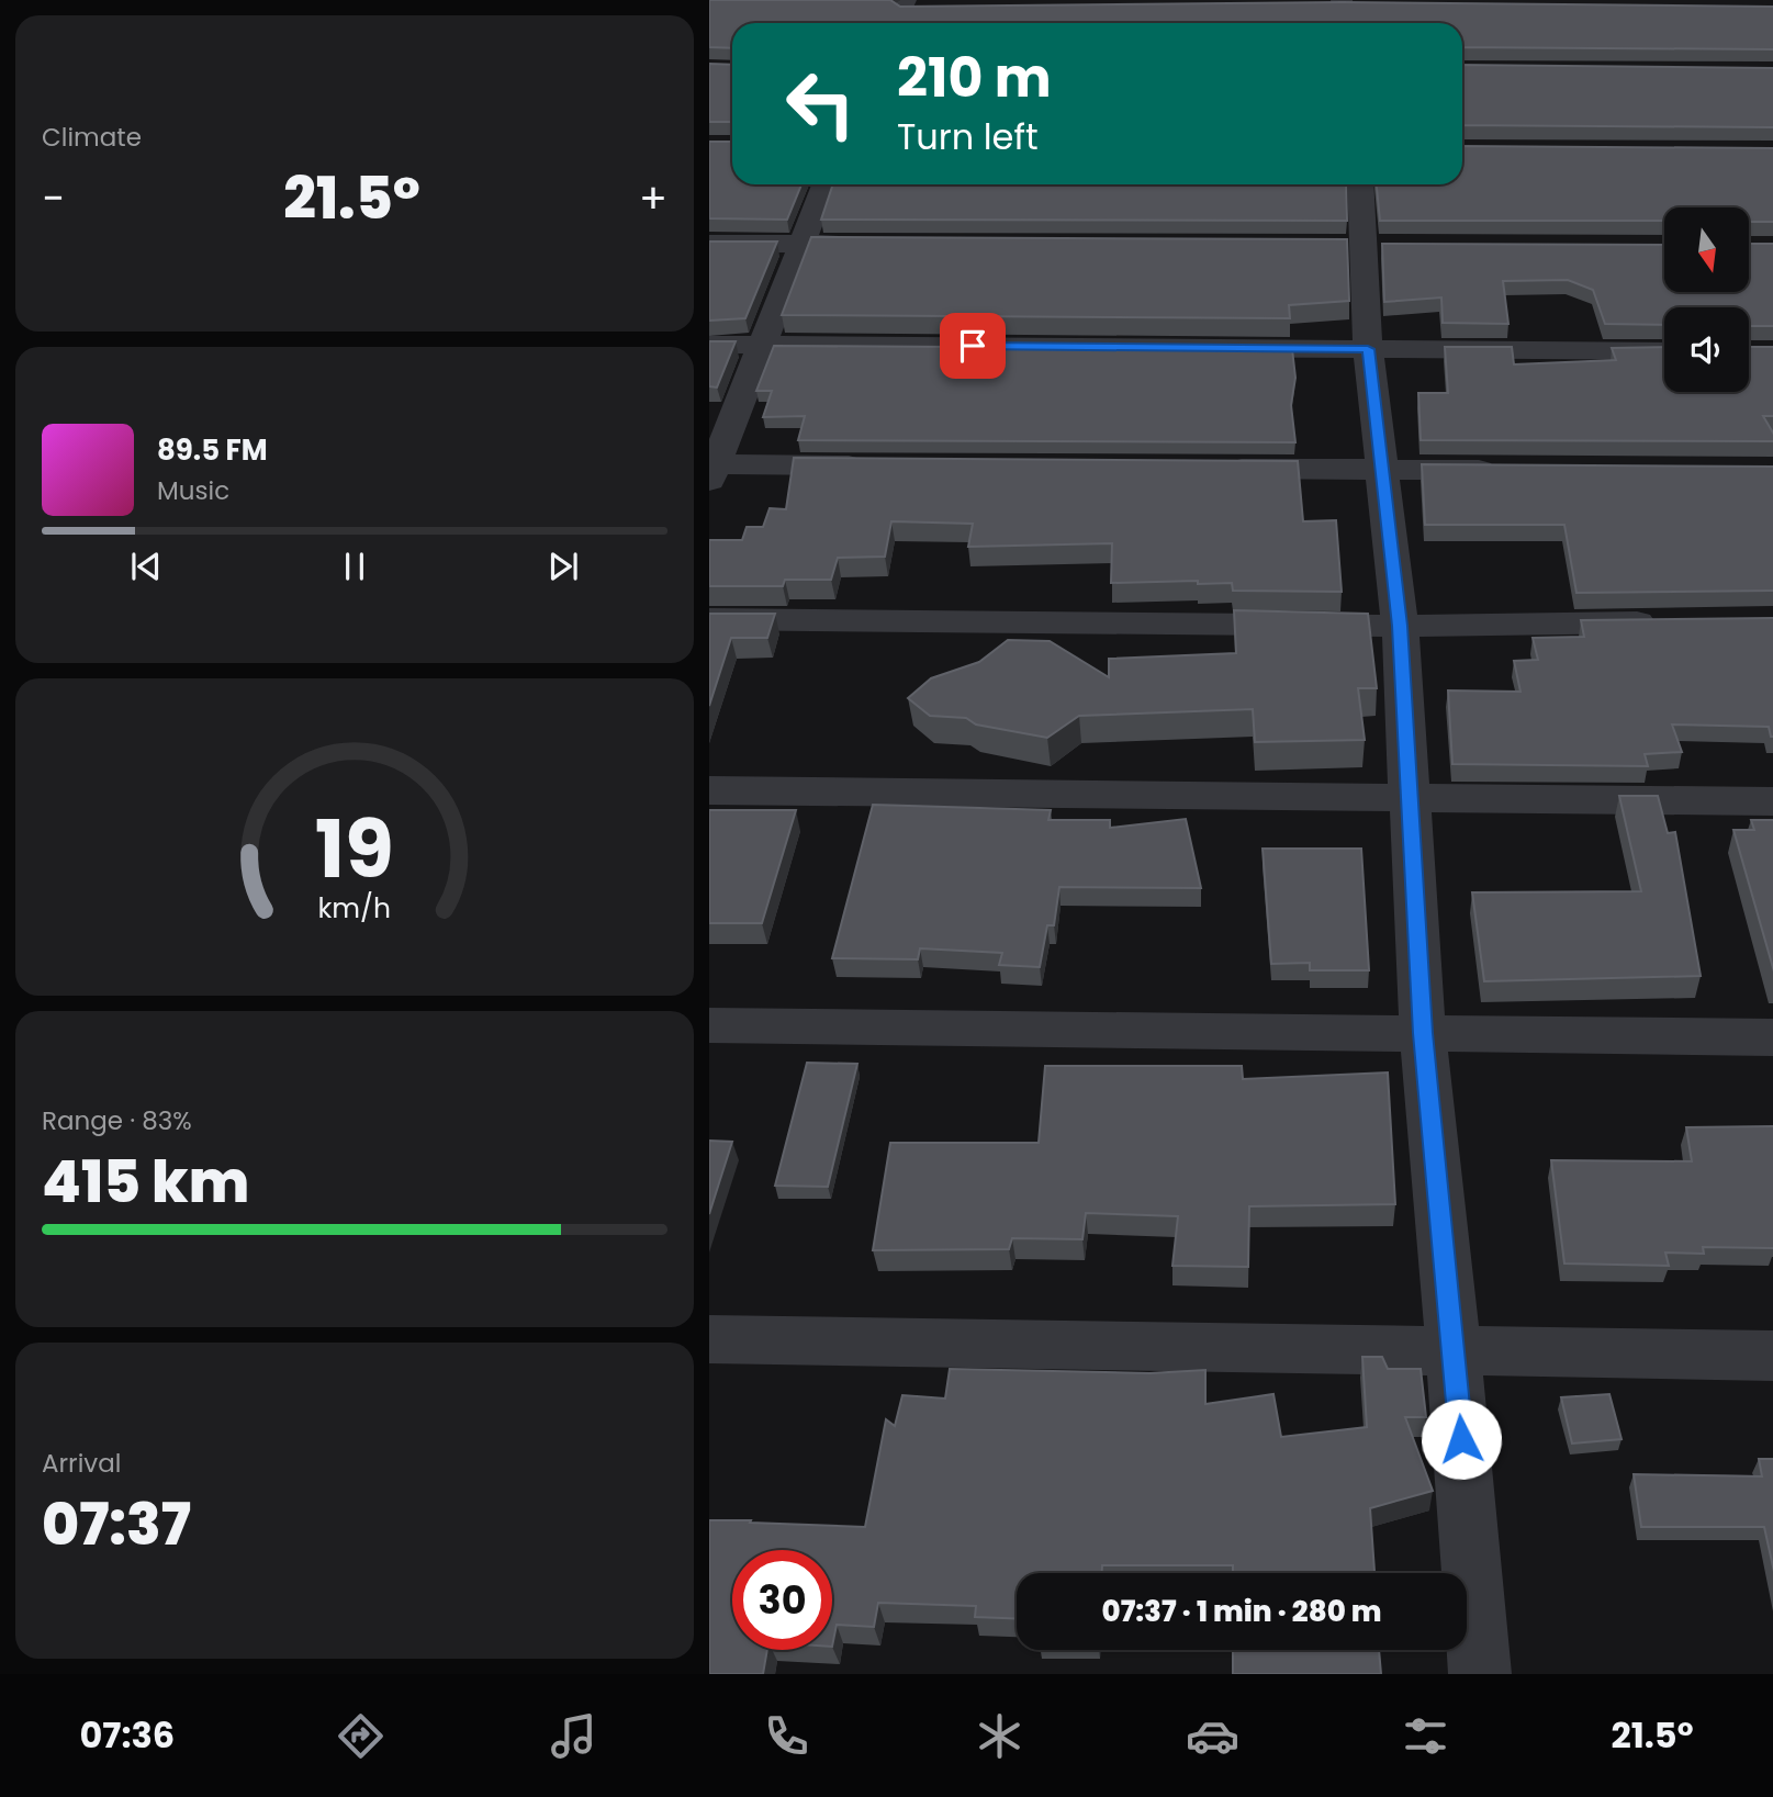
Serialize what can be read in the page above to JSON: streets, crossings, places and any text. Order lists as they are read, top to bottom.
{
  "north": "bottom",
  "page": {
    "tile": [
      "Climate",
      ["Range · 83%", "415 km"],
      ["Arrival", "07:37"]
    ],
    "turn": ["210 m", "Turn left"],
    "heat": ["−", "21.5°", "+"],
    "song": ["89.5 FM", "Music"],
    "limit": "30",
    "trip": "07:37 · 1 min · 280 m",
    "tabs": ["07:36", "21.5°"],
    "gauge": ["19", "km/h"]
  }
}
